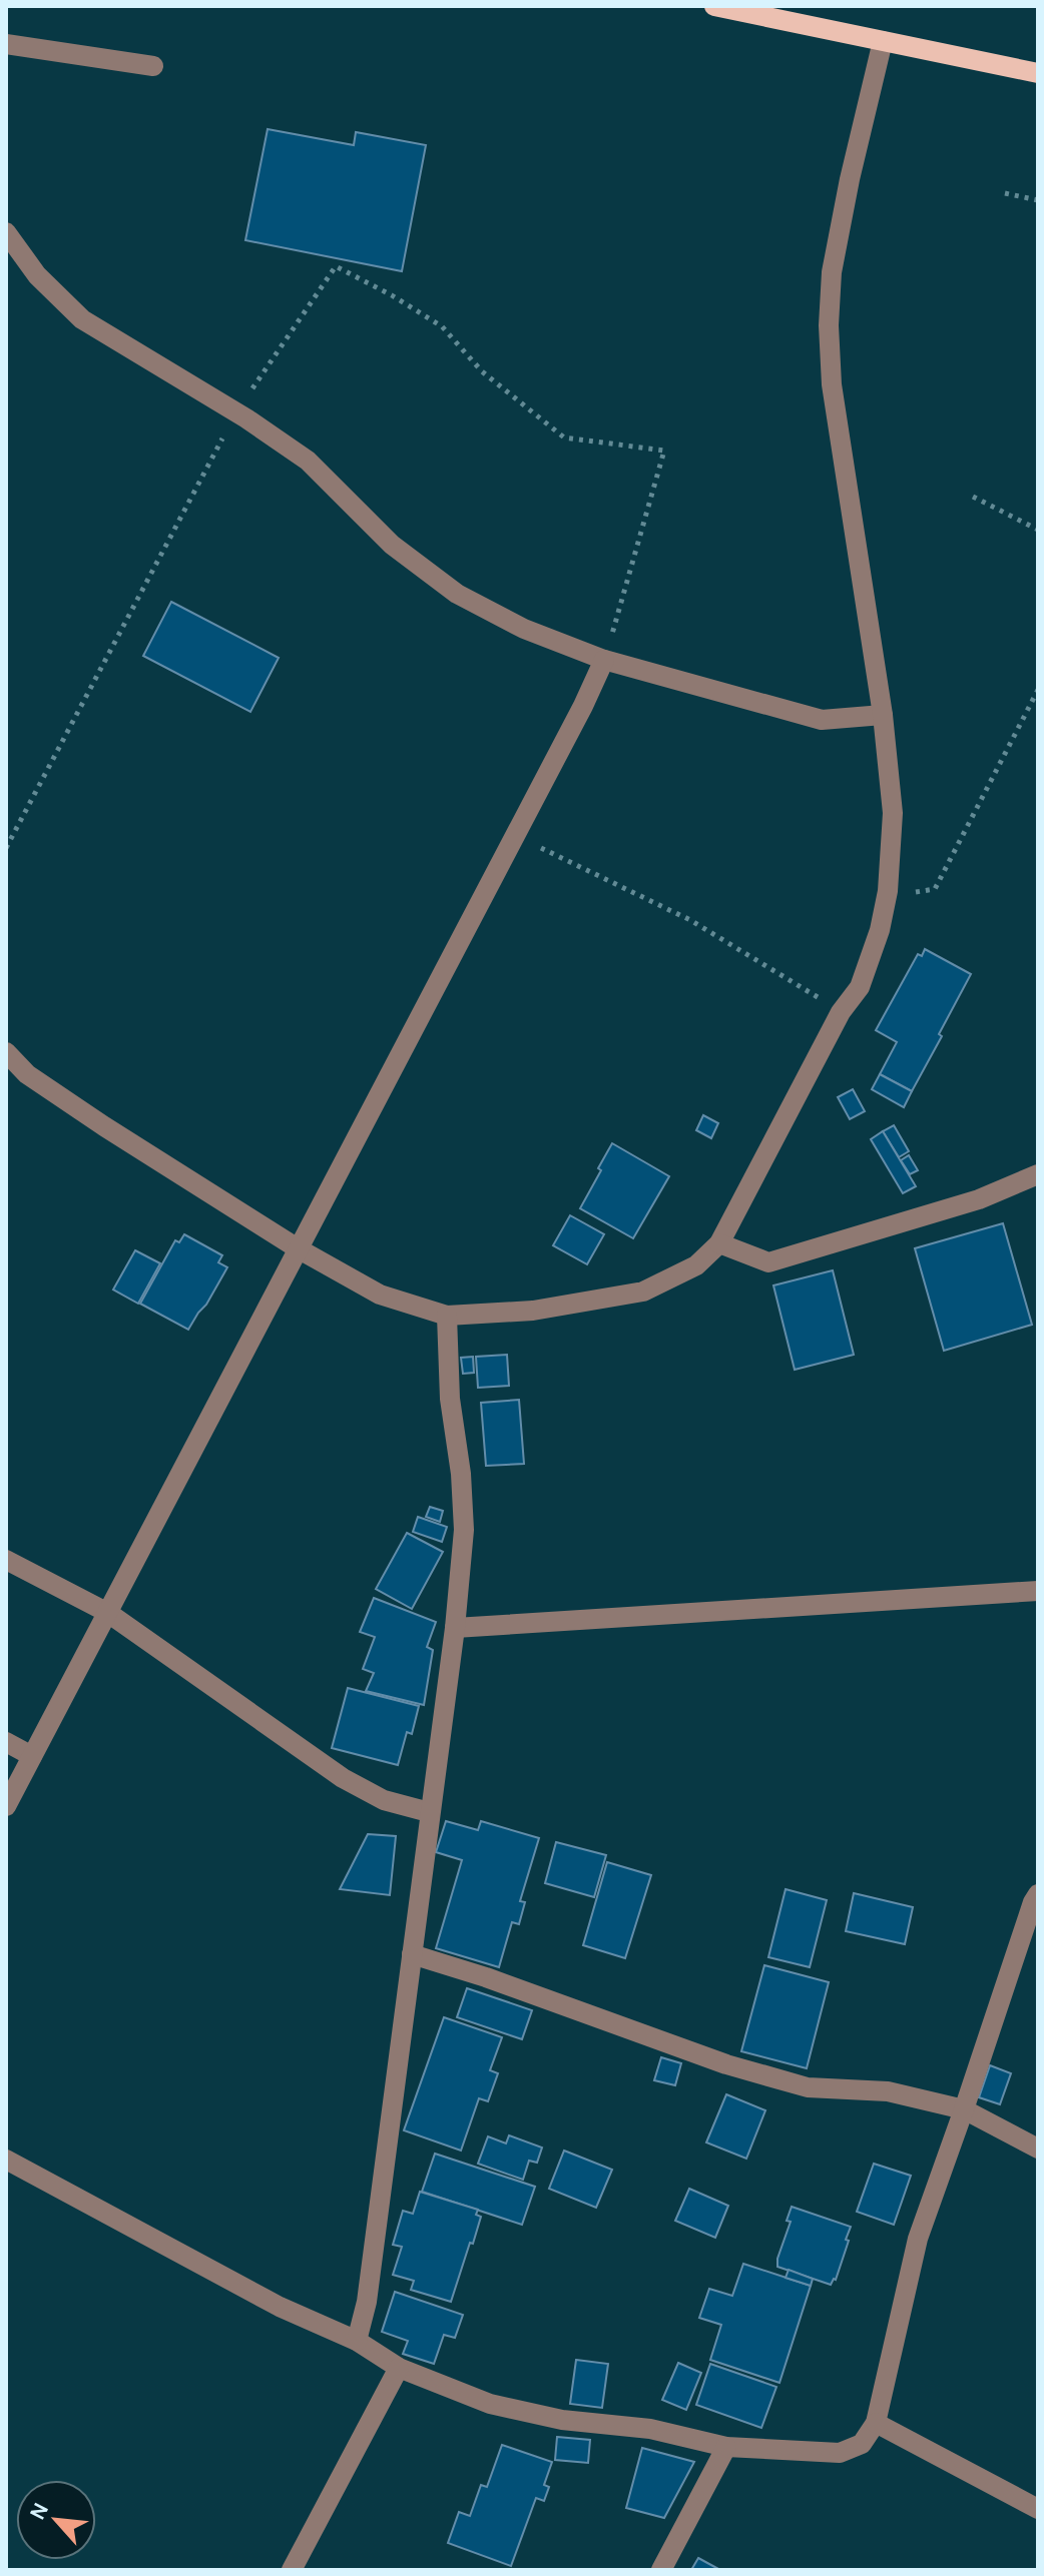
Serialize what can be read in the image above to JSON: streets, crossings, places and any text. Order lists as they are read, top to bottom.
{
  "north": "top left"
}
